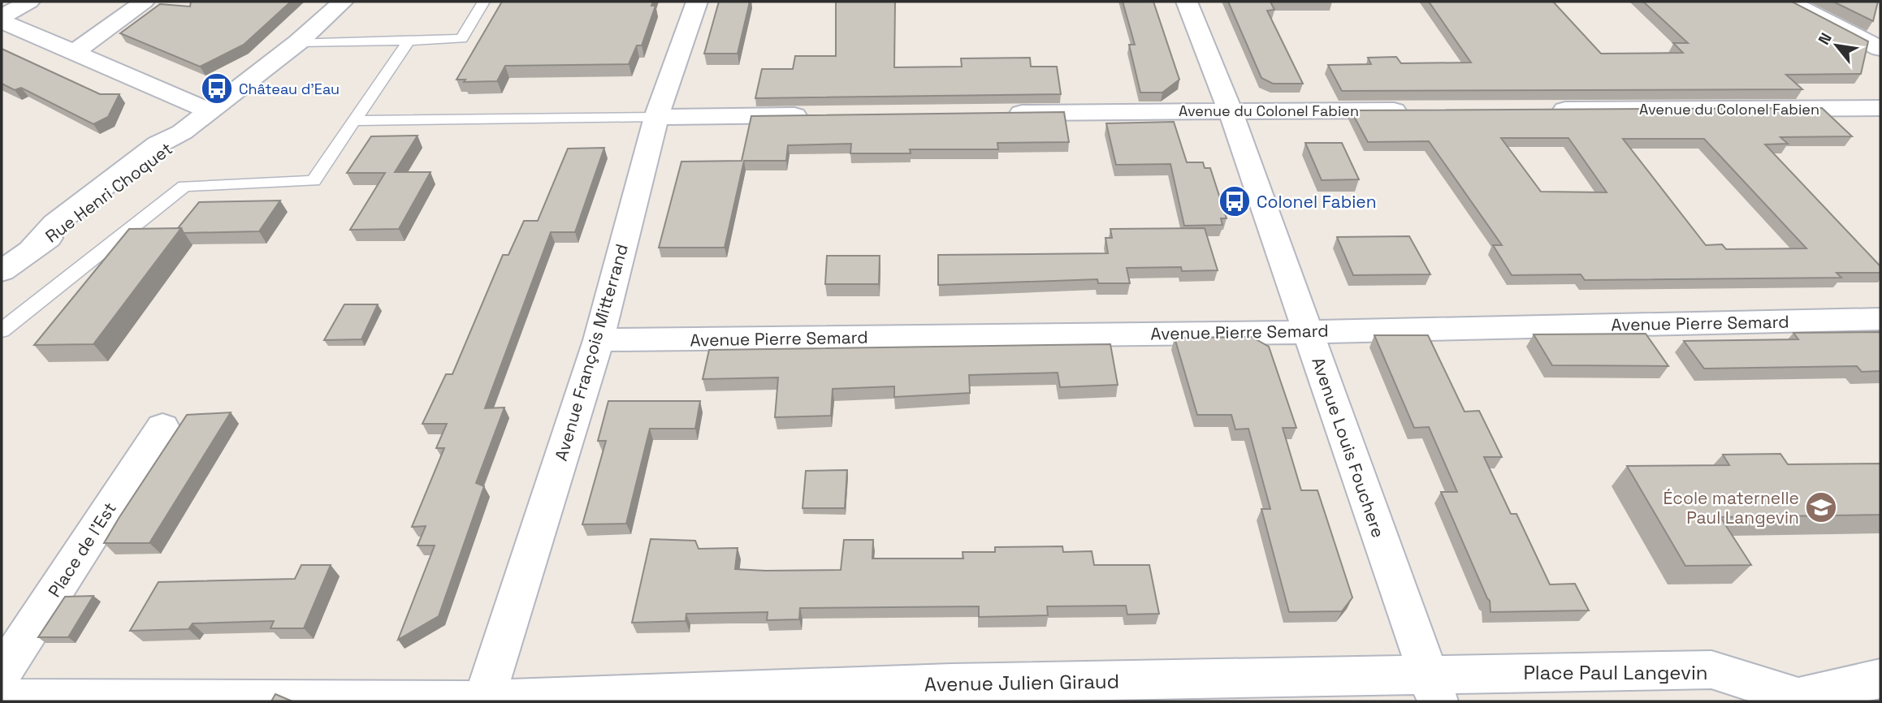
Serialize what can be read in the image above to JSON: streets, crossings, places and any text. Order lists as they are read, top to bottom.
{
  "streets": {
    "street": [
      "Avenue du Colonel Fabien",
      "Rue Henri Choquet",
      "Avenue Pierre Semard",
      "Avenue François Mitterrand",
      "Avenue Louis Fouchere",
      "Place de l'Est",
      "Place Paul Langevin",
      "Avenue Julien Giraud"
    ]
  },
  "crossings": [
    ["Avenue du Colonel Fabien", "Avenue Louis Fouchere"],
    ["Avenue Pierre Semard", "Avenue François Mitterrand"],
    ["Avenue Pierre Semard", "Avenue Louis Fouchere"],
    ["Avenue François Mitterrand", "Avenue Julien Giraud"],
    ["Avenue Louis Fouchere", "Place Paul Langevin"],
    ["Avenue Louis Fouchere", "Avenue Julien Giraud"],
    ["Place Paul Langevin", "Avenue Julien Giraud"]
  ],
  "places": {
    "bus stop": ["Château d'Eau", "Colonel Fabien"],
    "school or university": ["École maternelle Paul Langevin"]
  },
  "north": "top left"
}
